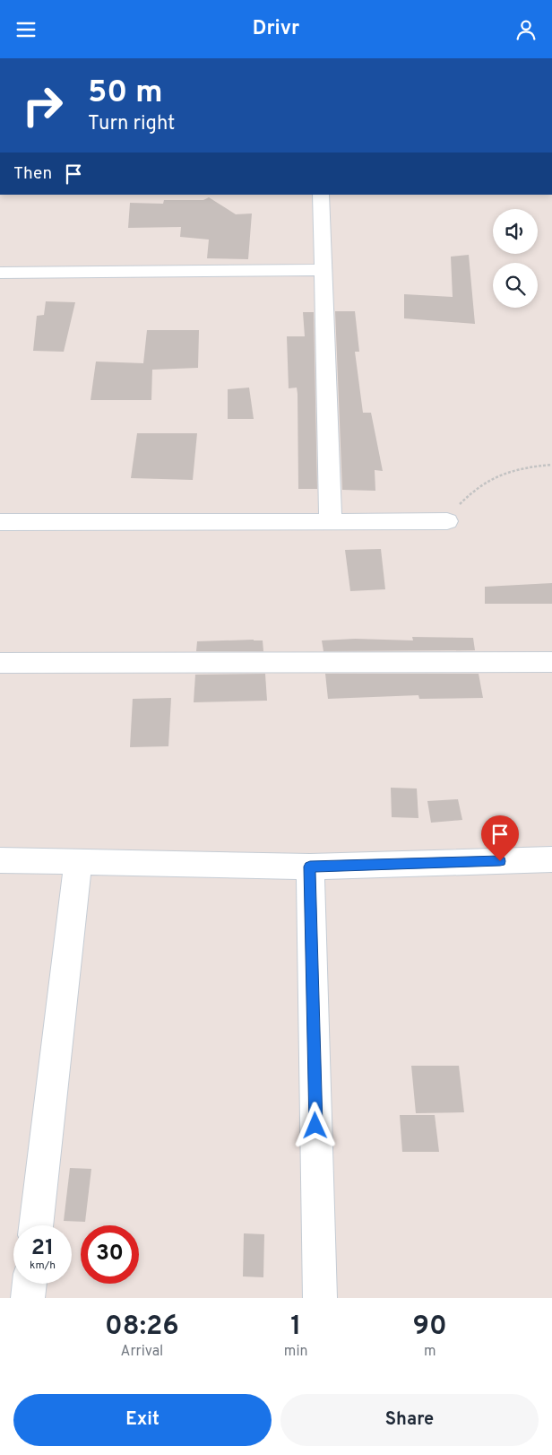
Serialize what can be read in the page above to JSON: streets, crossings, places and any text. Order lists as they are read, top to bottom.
{
  "page": {
    "header": "Drivr",
    "turn": ["50 m", "Turn right"],
    "then": "Then",
    "speed": "21 km/h",
    "limit": "30",
    "eta": [
      "08:26",
      "Arrival",
      "1",
      "min",
      "90",
      "m"
    ],
    "buttons": ["Exit", "Share"]
  }
}
